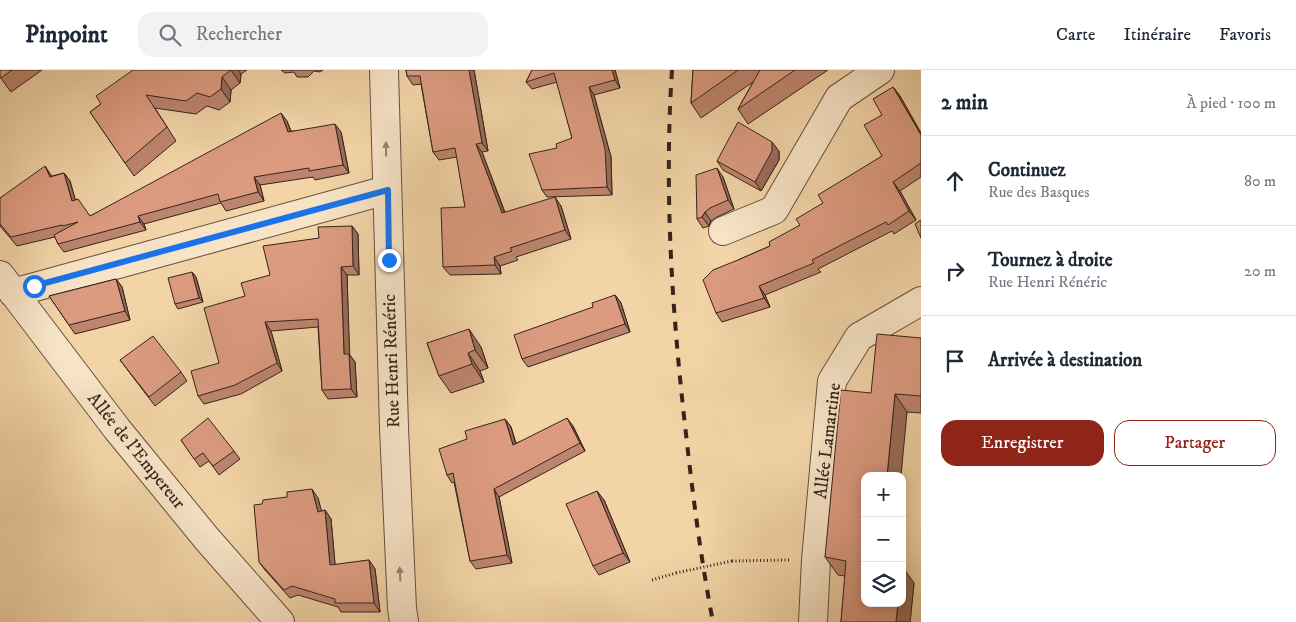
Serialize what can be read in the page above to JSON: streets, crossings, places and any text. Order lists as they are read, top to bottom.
{
  "streets": {
    "street": ["Rue Henri Rénéric", "Allée Lamartine", "Allée de l'Empereur"]
  },
  "one_way": ["Rue Henri Rénéric"],
  "page": {
    "header": "Pinpoint",
    "search": "Rechercher",
    "nav": ["Carte", "Itinéraire", "Favoris"],
    "heading": ["2 min", "À pied · 100 m"],
    "list": [
      ["Continuez", "Rue des Basques", "80 m"],
      ["Tournez à droite", "Rue Henri Rénéric", "20 m"],
      "Arrivée à destination"
    ],
    "buttons": ["Enregistrer", "Partager"],
    "map_buttons": ["+", "−"]
  }
}
